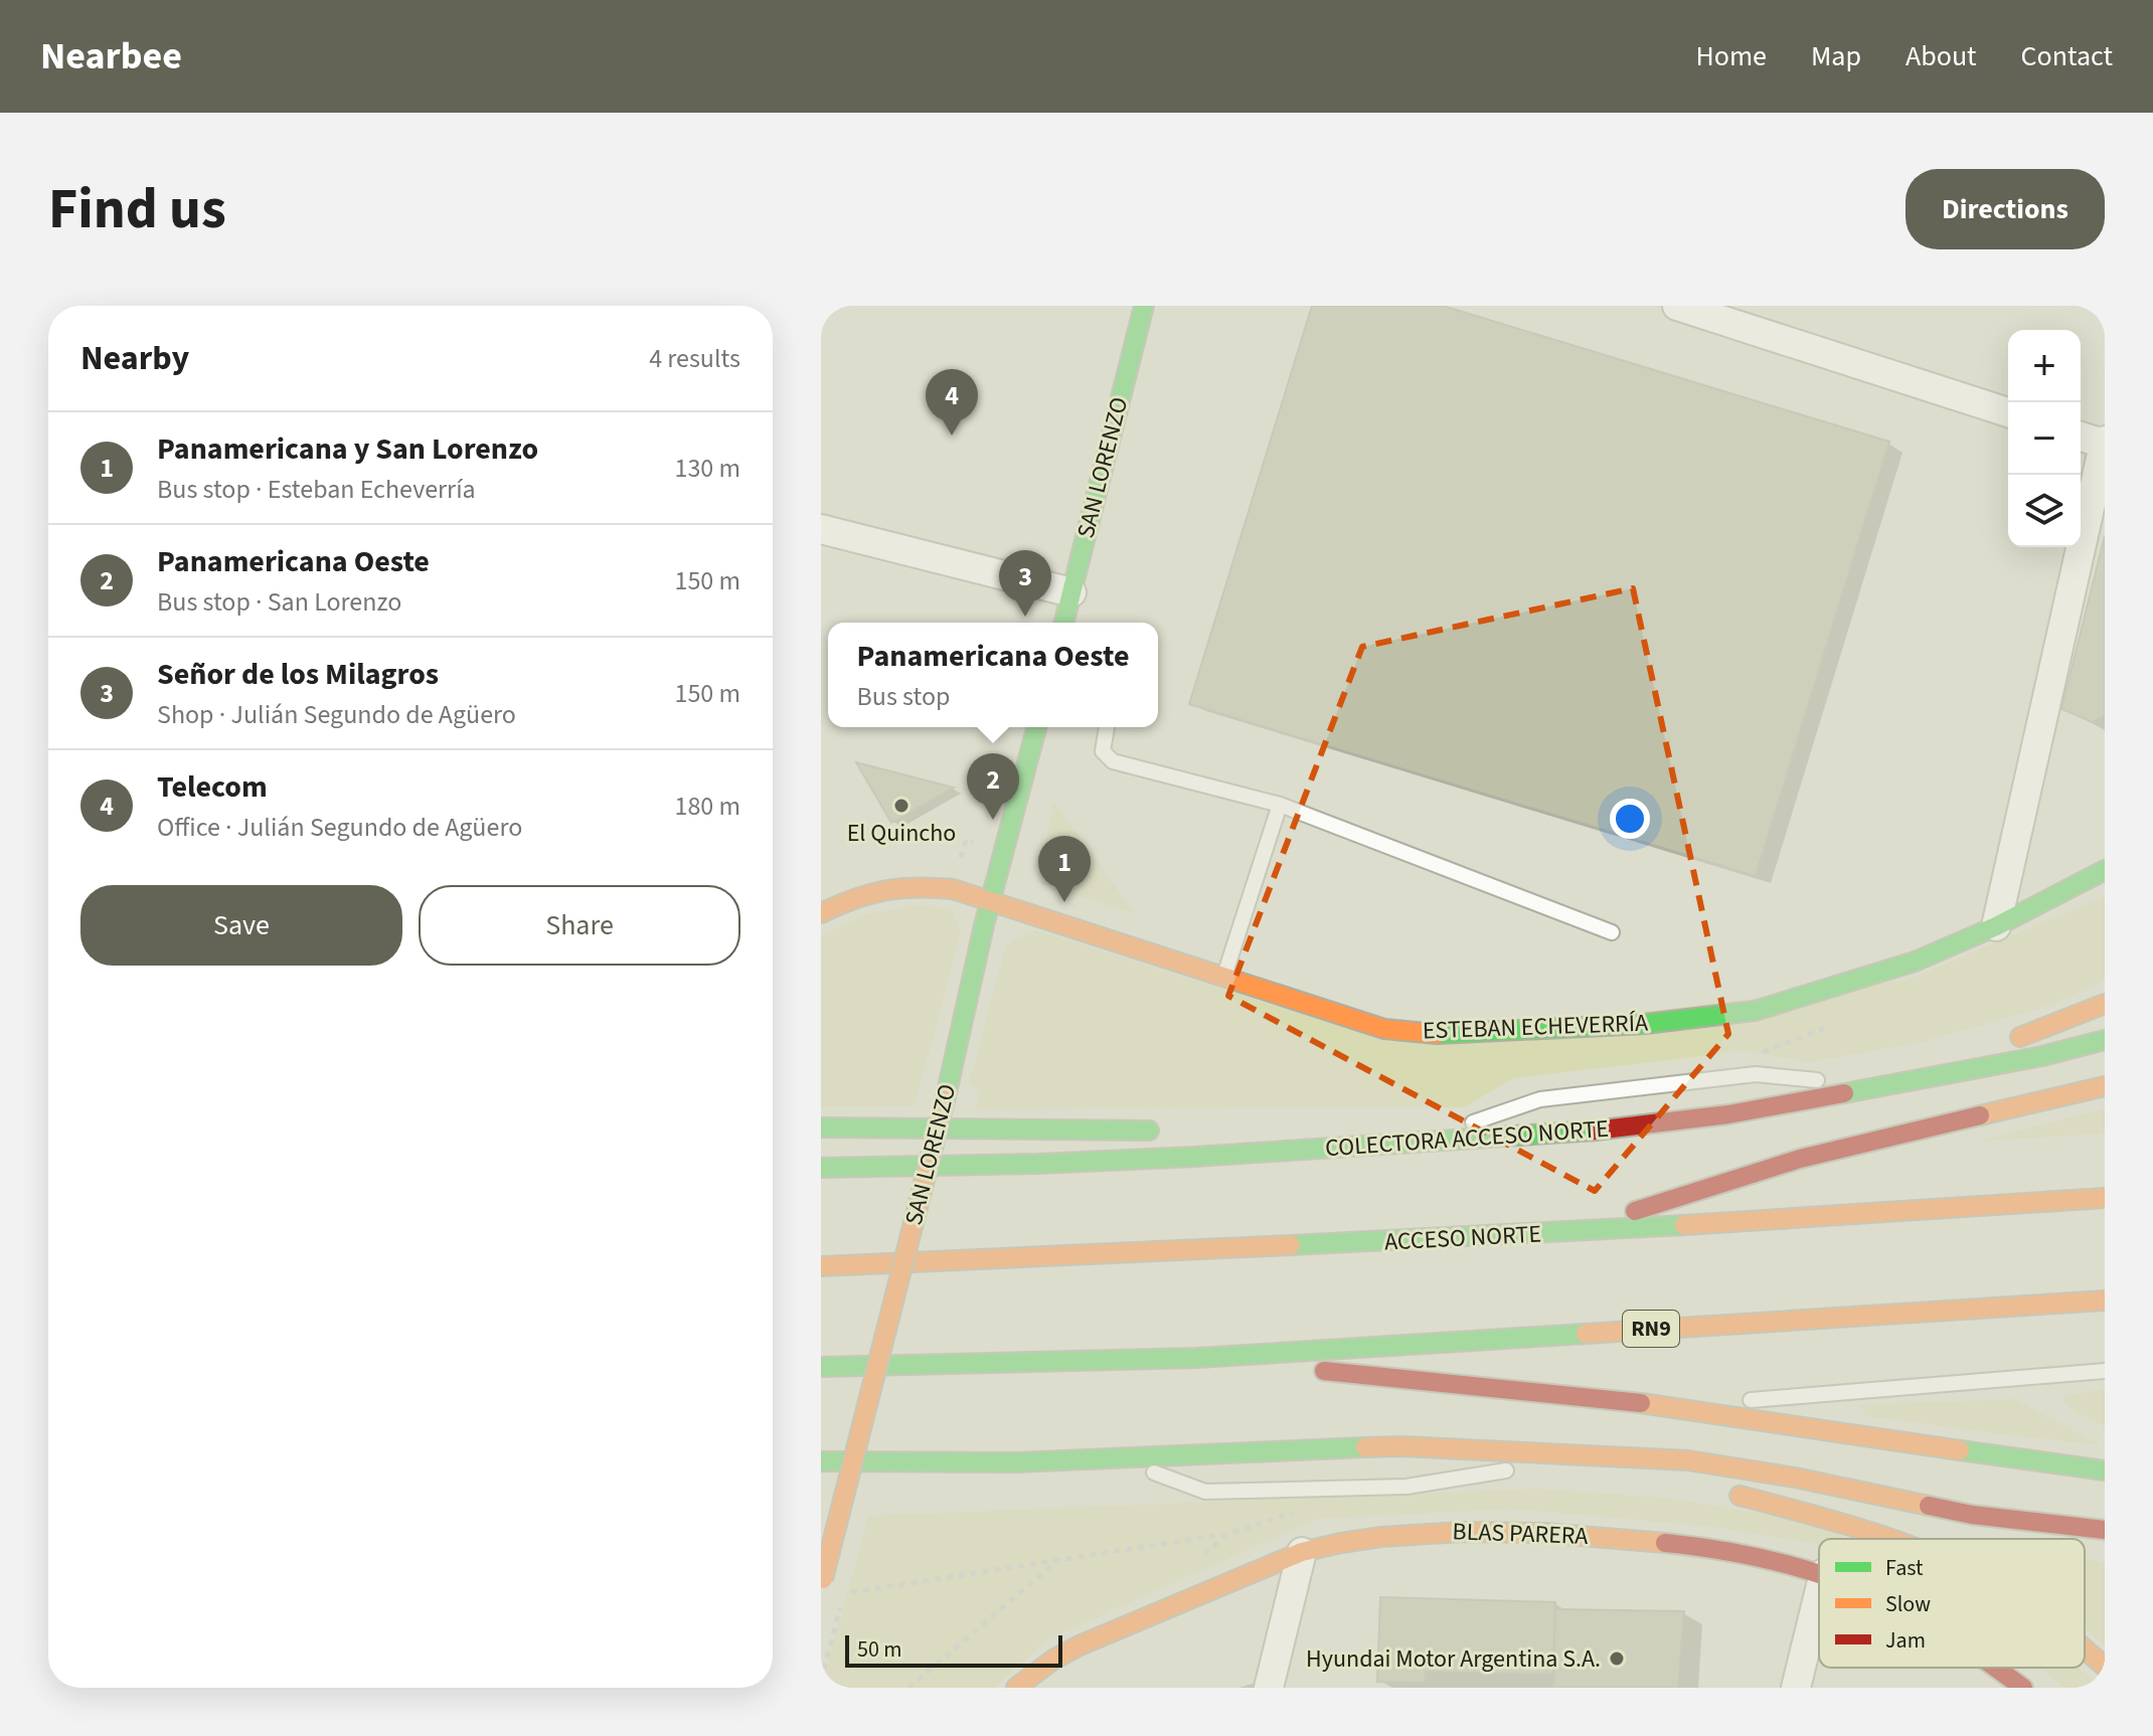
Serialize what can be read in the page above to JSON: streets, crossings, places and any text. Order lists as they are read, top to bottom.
{
  "streets": {
    "main road": [
      "SAN LORENZO",
      "ESTEBAN ECHEVERRÍA",
      "COLECTORA ACCESO NORTE",
      "ACCESO NORTE",
      "RN9",
      "BLAS PARERA"
    ]
  },
  "crossings": [
    ["SAN LORENZO", "ESTEBAN ECHEVERRÍA"]
  ],
  "places": ["El Quincho", "Hyundai Motor Argentina S.A."],
  "legend": ["Fast", "Slow", "Jam"],
  "scale_bar": "50 m",
  "page": {
    "header": "Nearbee",
    "nav": [
      "Home",
      "Map",
      "About",
      "Contact"
    ],
    "buttons": [
      "Directions",
      ["Save", "Share"]
    ],
    "title": "Find us",
    "heading": ["Nearby", "4 results"],
    "map_buttons": ["+", "−"],
    "pins": [
      "4",
      "3",
      "2",
      "1"
    ],
    "list": [
      {
        "mark": "1",
        "name": "Panamericana y San Lorenzo",
        "note": "Bus stop · Esteban Echeverría",
        "value": "130 m"
      },
      {
        "mark": "2",
        "name": "Panamericana Oeste",
        "note": "Bus stop · San Lorenzo",
        "value": "150 m"
      },
      {
        "mark": "3",
        "name": "Señor de los Milagros",
        "note": "Shop · Julián Segundo de Agüero",
        "value": "150 m"
      },
      {
        "mark": "4",
        "name": "Telecom",
        "note": "Office · Julián Segundo de Agüero",
        "value": "180 m"
      }
    ],
    "popup": ["Panamericana Oeste", "Bus stop"],
    "scale": "50 m"
  }
}
